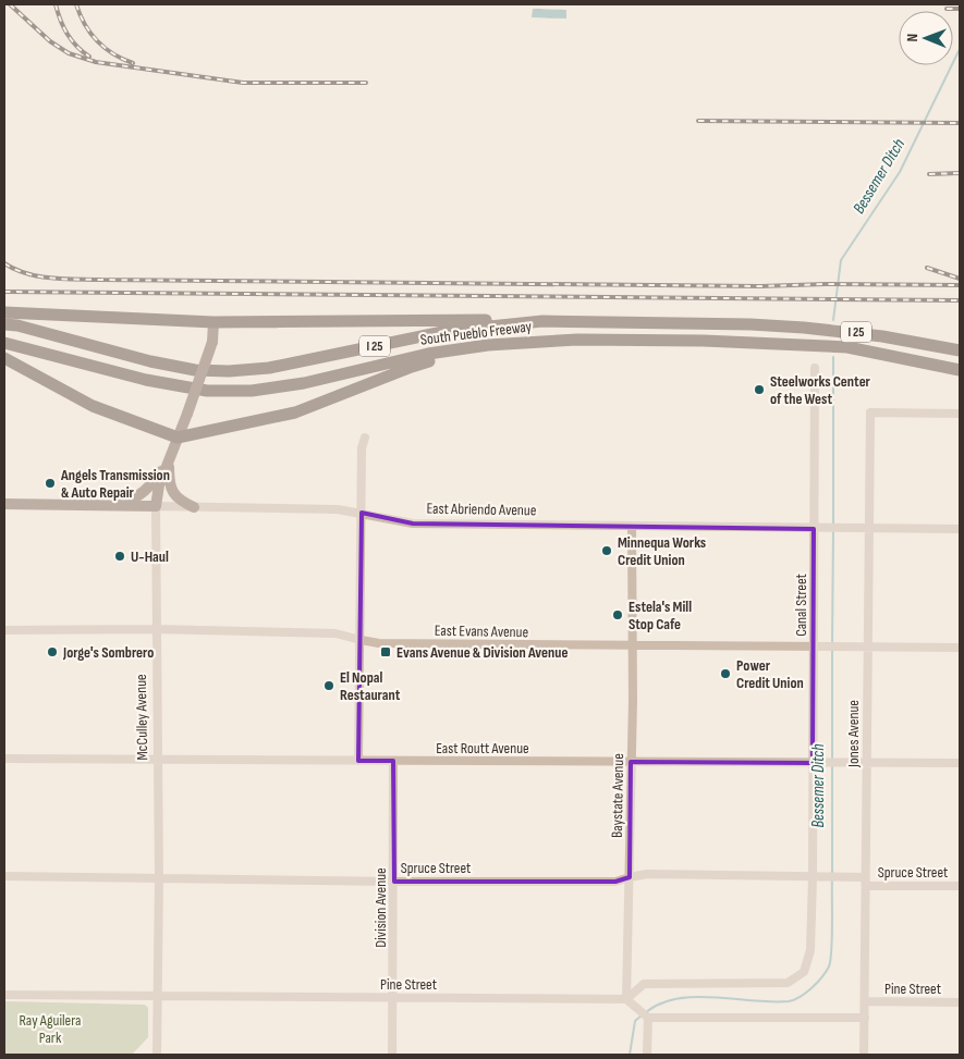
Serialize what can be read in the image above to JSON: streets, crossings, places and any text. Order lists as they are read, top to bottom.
{
  "streets": {
    "highway": ["I 25", "South Pueblo Freeway"],
    "main road": ["East Abriendo Avenue", "McCulley Avenue"],
    "street": [
      "Canal Street",
      "East Evans Avenue",
      "Jones Avenue",
      "East Routt Avenue",
      "Baystate Avenue",
      "Spruce Street",
      "Division Avenue",
      "Pine Street"
    ]
  },
  "crossings": [
    ["East Abriendo Avenue", "Canal Street"],
    ["East Abriendo Avenue", "McCulley Avenue"],
    ["East Abriendo Avenue", "Jones Avenue"],
    ["East Abriendo Avenue", "Baystate Avenue"],
    ["Canal Street", "East Evans Avenue"],
    ["Canal Street", "East Routt Avenue"],
    ["Canal Street", "Baystate Avenue"],
    ["Canal Street", "Spruce Street"],
    ["Canal Street", "Pine Street"],
    ["East Evans Avenue", "McCulley Avenue"],
    ["East Evans Avenue", "Jones Avenue"],
    ["East Evans Avenue", "Baystate Avenue"],
    ["McCulley Avenue", "East Routt Avenue"],
    ["McCulley Avenue", "Spruce Street"],
    ["McCulley Avenue", "Pine Street"],
    ["Jones Avenue", "East Routt Avenue"],
    ["Jones Avenue", "Spruce Street"],
    ["Jones Avenue", "Pine Street"],
    ["East Routt Avenue", "Baystate Avenue"],
    ["East Routt Avenue", "Division Avenue"],
    ["Baystate Avenue", "Spruce Street"],
    ["Baystate Avenue", "Pine Street"],
    ["Spruce Street", "Division Avenue"],
    ["Division Avenue", "Pine Street"]
  ],
  "water": ["Bessemer Ditch"],
  "parks": ["Ray Aguilera Park"],
  "places": {
    "other": [
      "Steelworks Center of the West",
      "Angels Transmission & Auto Repair",
      "Minnequa Works Credit Union",
      "U-Haul",
      "Estela's Mill Stop Cafe",
      "Jorge's Sombrero",
      "Power Credit Union",
      "El Nopal Restaurant"
    ],
    "transit": ["Evans Avenue & Division Avenue"]
  },
  "north": "left"
}
